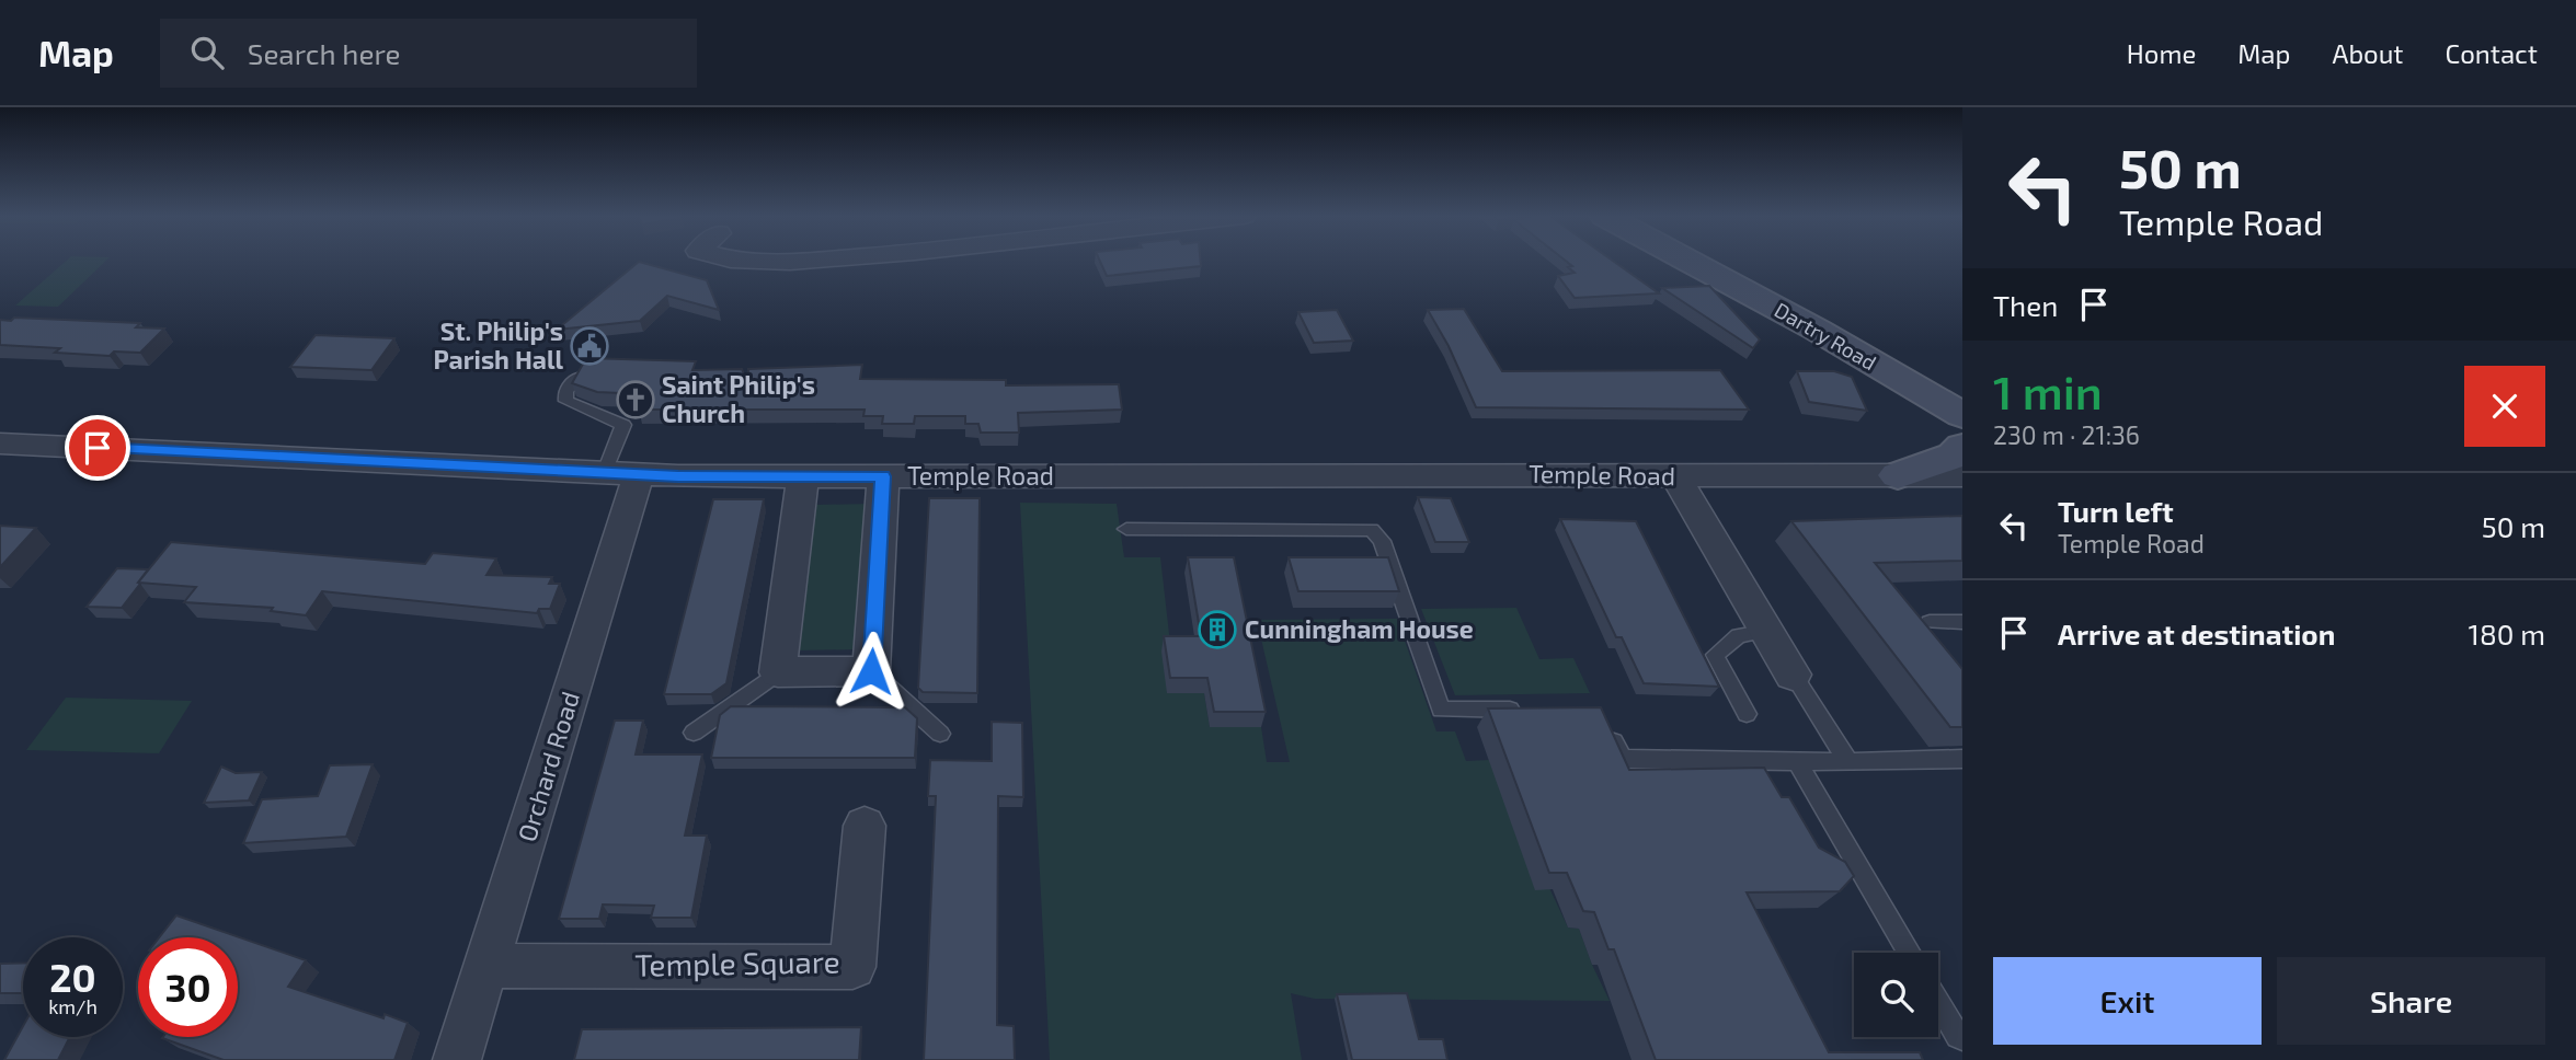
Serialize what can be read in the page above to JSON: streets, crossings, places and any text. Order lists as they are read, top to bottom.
{
  "streets": {
    "main road": ["Dartry Road"],
    "street": ["Temple Road", "Orchard Road", "Temple Square"]
  },
  "crossings": [
    ["Temple Road", "Orchard Road"],
    ["Orchard Road", "Temple Square"]
  ],
  "places": {
    "public building": ["St. Philip's Parish Hall"],
    "church": ["Saint Philip's Church"],
    "building": ["Cunningham House"]
  },
  "page": {
    "header": "Map",
    "search": "Search here",
    "nav": [
      "Home",
      "Map",
      "About",
      "Contact"
    ],
    "turn": ["50 m", "Temple Road"],
    "then": "Then",
    "heading": ["1 min", "230 m · 21:36"],
    "list": [
      {
        "name": "Turn left",
        "note": "Temple Road",
        "value": "50 m"
      },
      {
        "name": "Arrive at destination",
        "value": "180 m"
      }
    ],
    "speed": "20 km/h",
    "limit": "30",
    "buttons": ["Exit", "Share"]
  }
}
